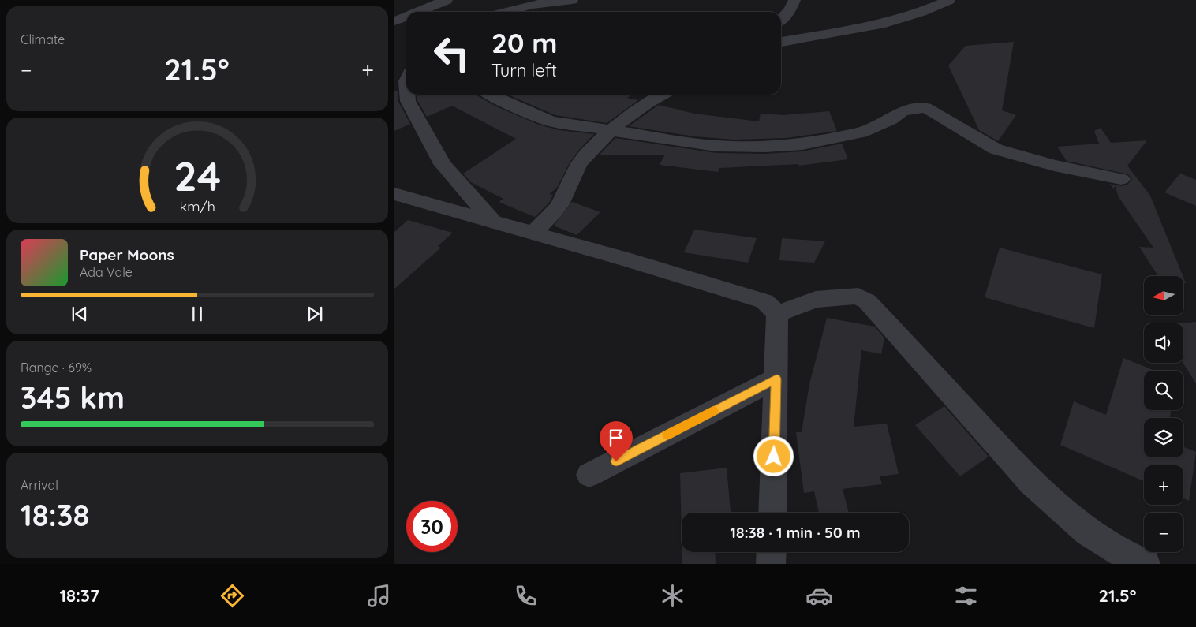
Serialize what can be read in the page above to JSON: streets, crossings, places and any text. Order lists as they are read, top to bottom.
{
  "north": "left",
  "page": {
    "tile": [
      "Climate",
      ["Range · 69%", "345 km"],
      ["Arrival", "18:38"]
    ],
    "turn": ["20 m", "Turn left"],
    "heat": ["−", "21.5°", "+"],
    "song": ["Paper Moons", "Ada Vale"],
    "map_buttons": ["+", "−"],
    "limit": "30",
    "trip": "18:38 · 1 min · 50 m",
    "tabs": ["18:37", "21.5°"],
    "gauge": ["24", "km/h"]
  }
}
